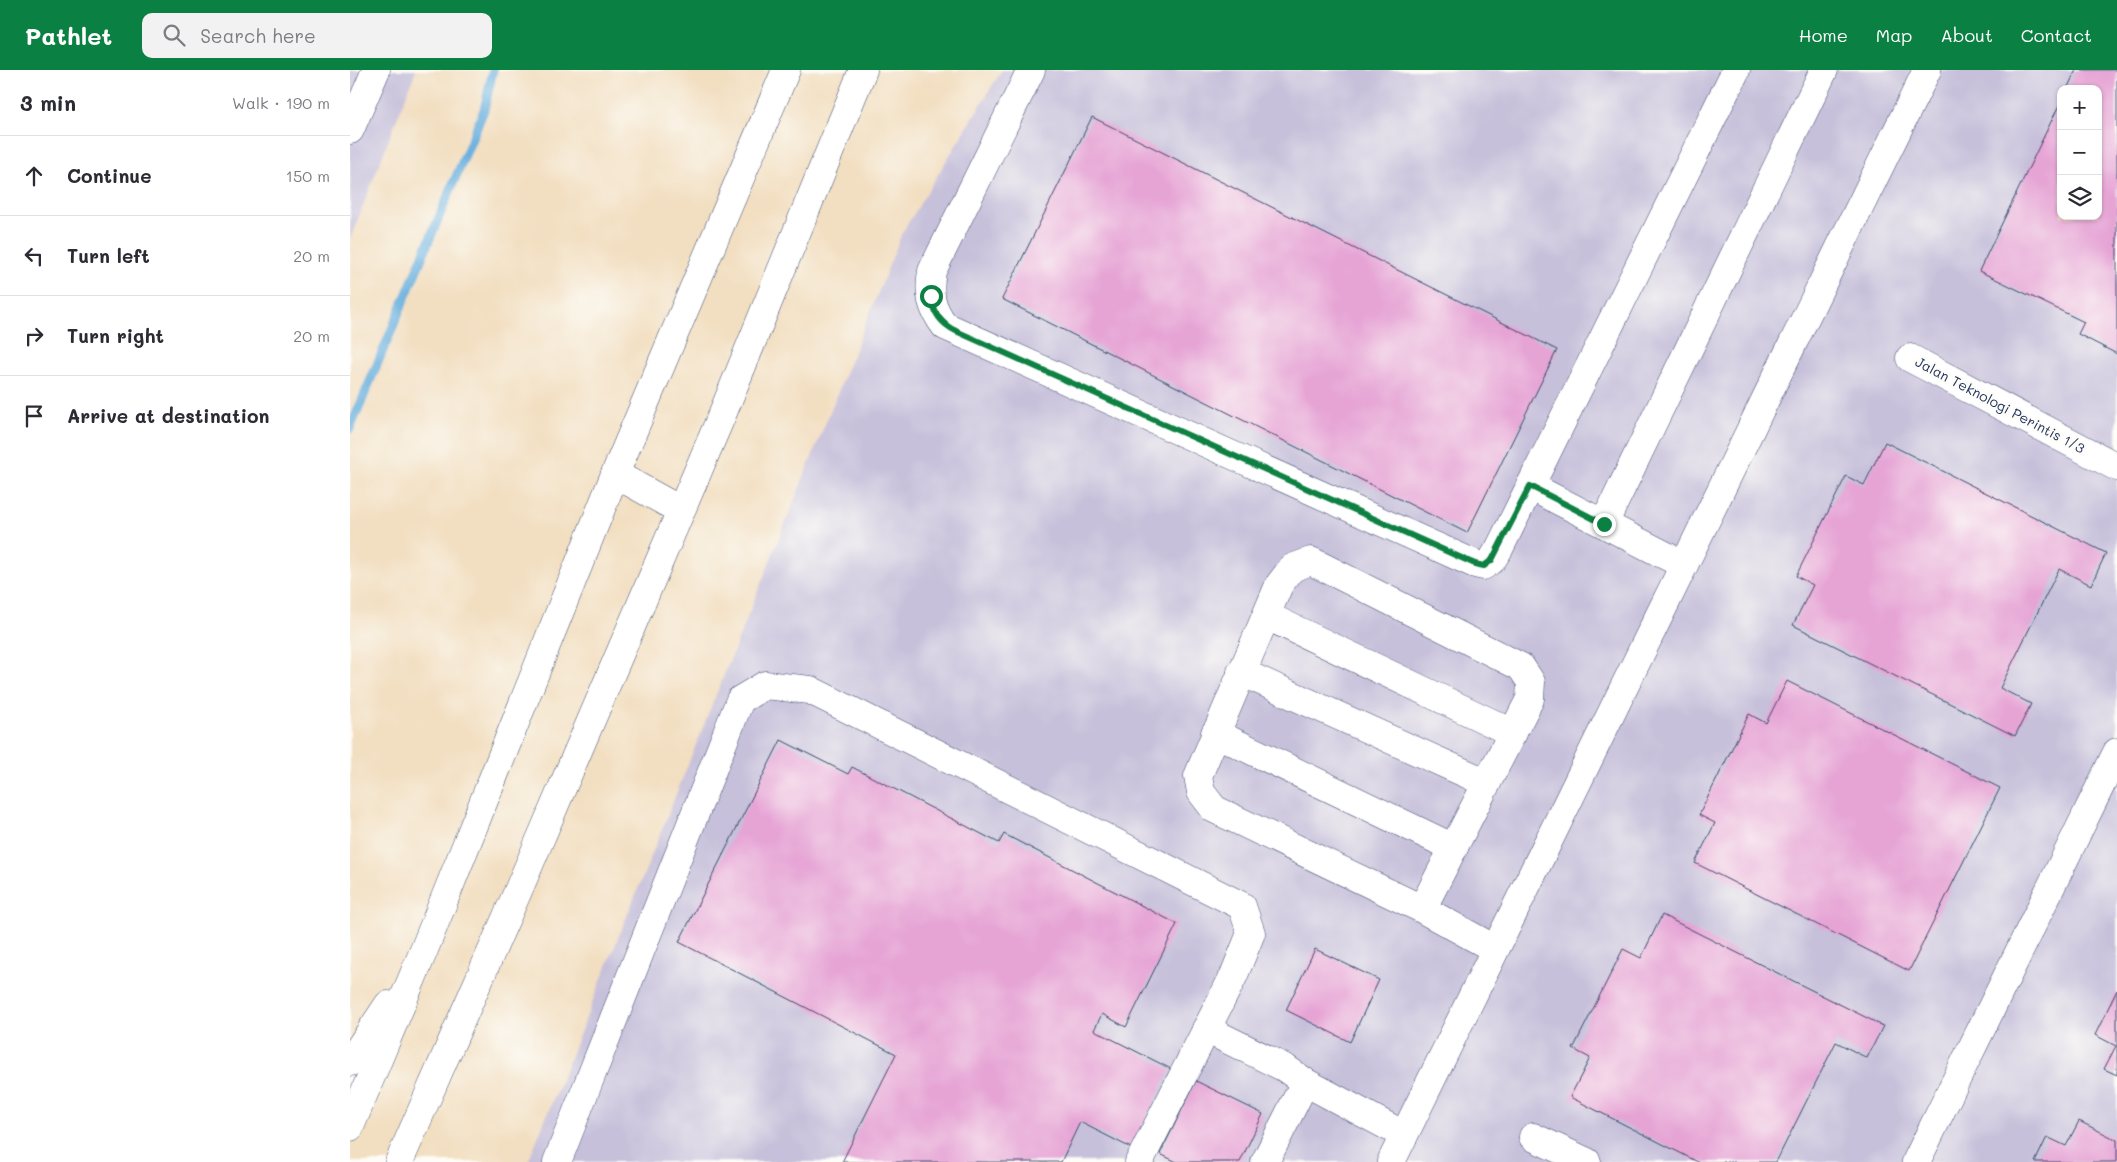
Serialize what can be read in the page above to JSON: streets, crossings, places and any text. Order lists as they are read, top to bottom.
{
  "streets": {
    "main road": ["Jalan Teknologi Perintis 1/3"]
  },
  "page": {
    "header": "Pathlet",
    "search": "Search here",
    "nav": [
      "Home",
      "Map",
      "About",
      "Contact"
    ],
    "heading": ["3 min", "Walk · 190 m"],
    "map_buttons": ["+", "−"],
    "list": [
      ["Continue", "150 m"],
      ["Turn left", "20 m"],
      ["Turn right", "20 m"],
      "Arrive at destination"
    ]
  }
}
